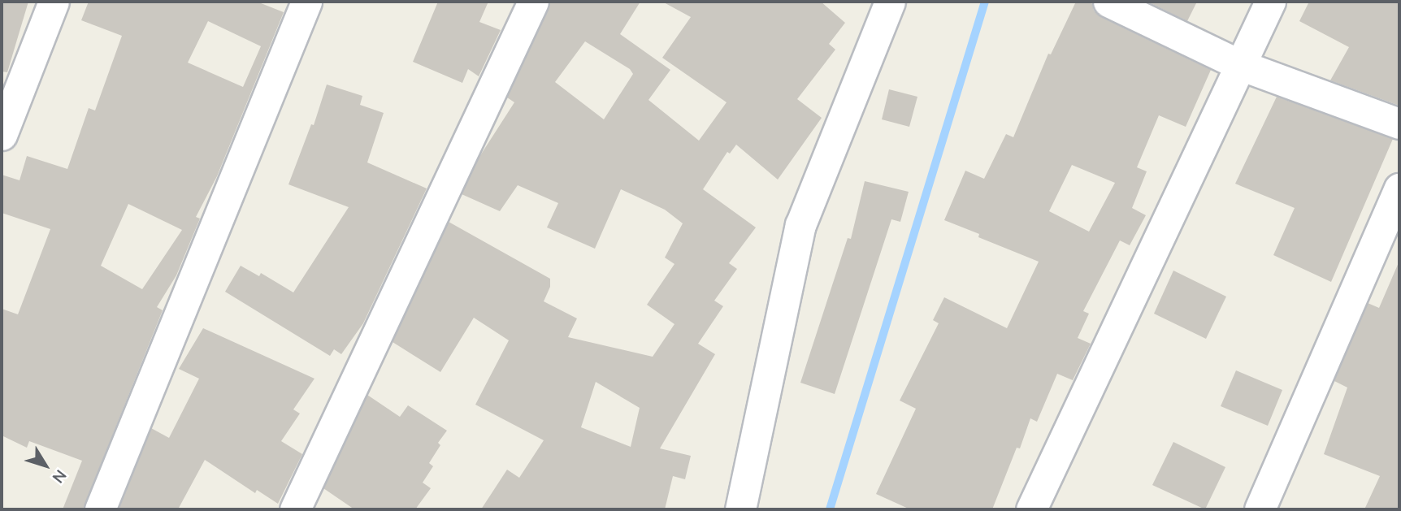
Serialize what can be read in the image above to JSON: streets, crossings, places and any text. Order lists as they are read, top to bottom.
{
  "north": "bottom right"
}
